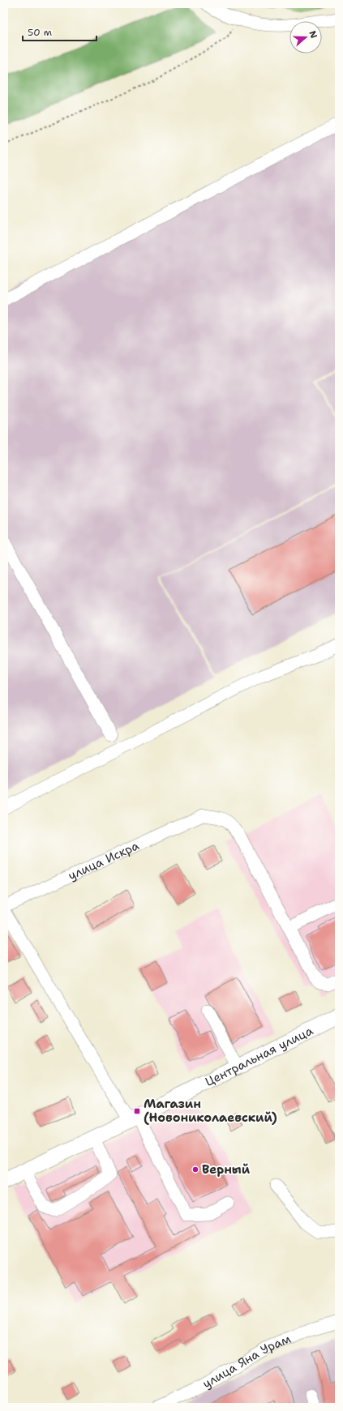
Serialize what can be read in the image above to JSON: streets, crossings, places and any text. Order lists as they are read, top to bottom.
{
  "streets": {
    "main road": ["Центральная улица"],
    "street": ["улица Искра", "улица Яна Урам"]
  },
  "places": {
    "transit": ["Магазин (Новониколаевский)"],
    "other": ["Верный"]
  },
  "scale_bar": "50 m",
  "north": "right"
}
